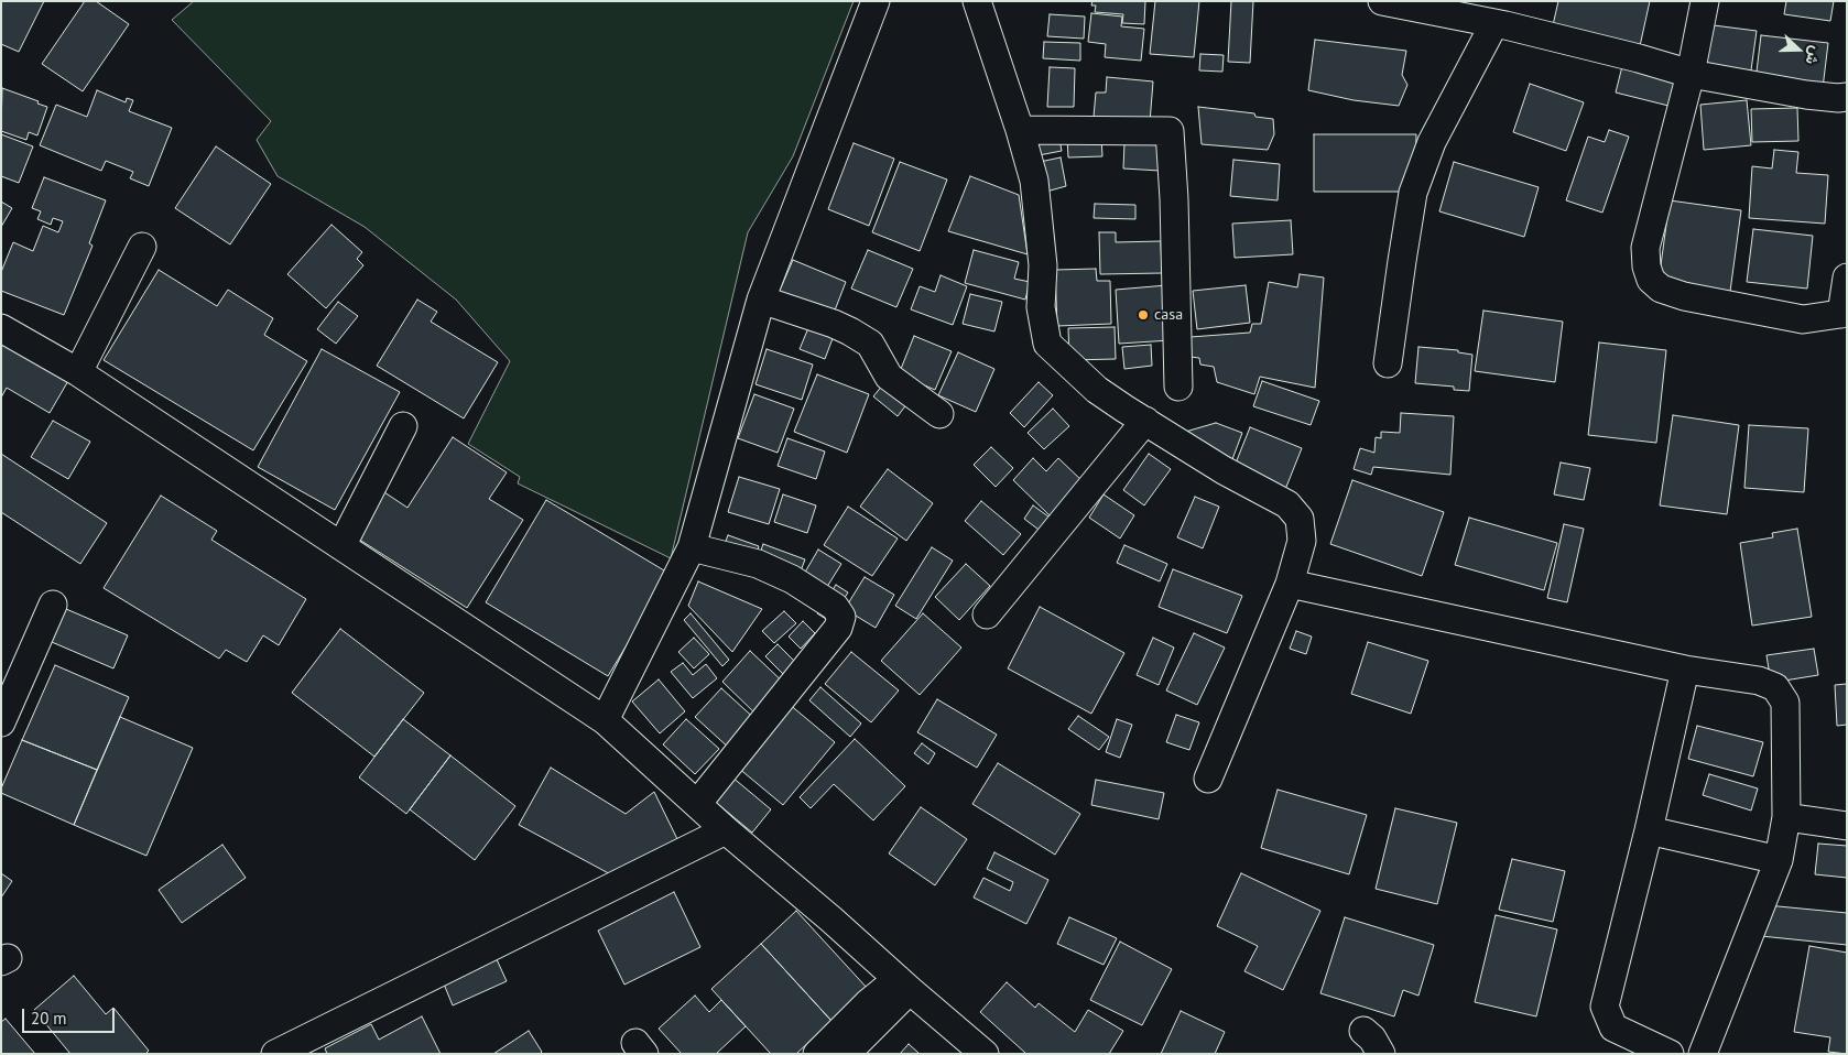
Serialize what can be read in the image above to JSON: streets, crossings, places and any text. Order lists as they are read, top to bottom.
{
  "places": ["casa"],
  "scale_bar": "20 m",
  "north": "right"
}
